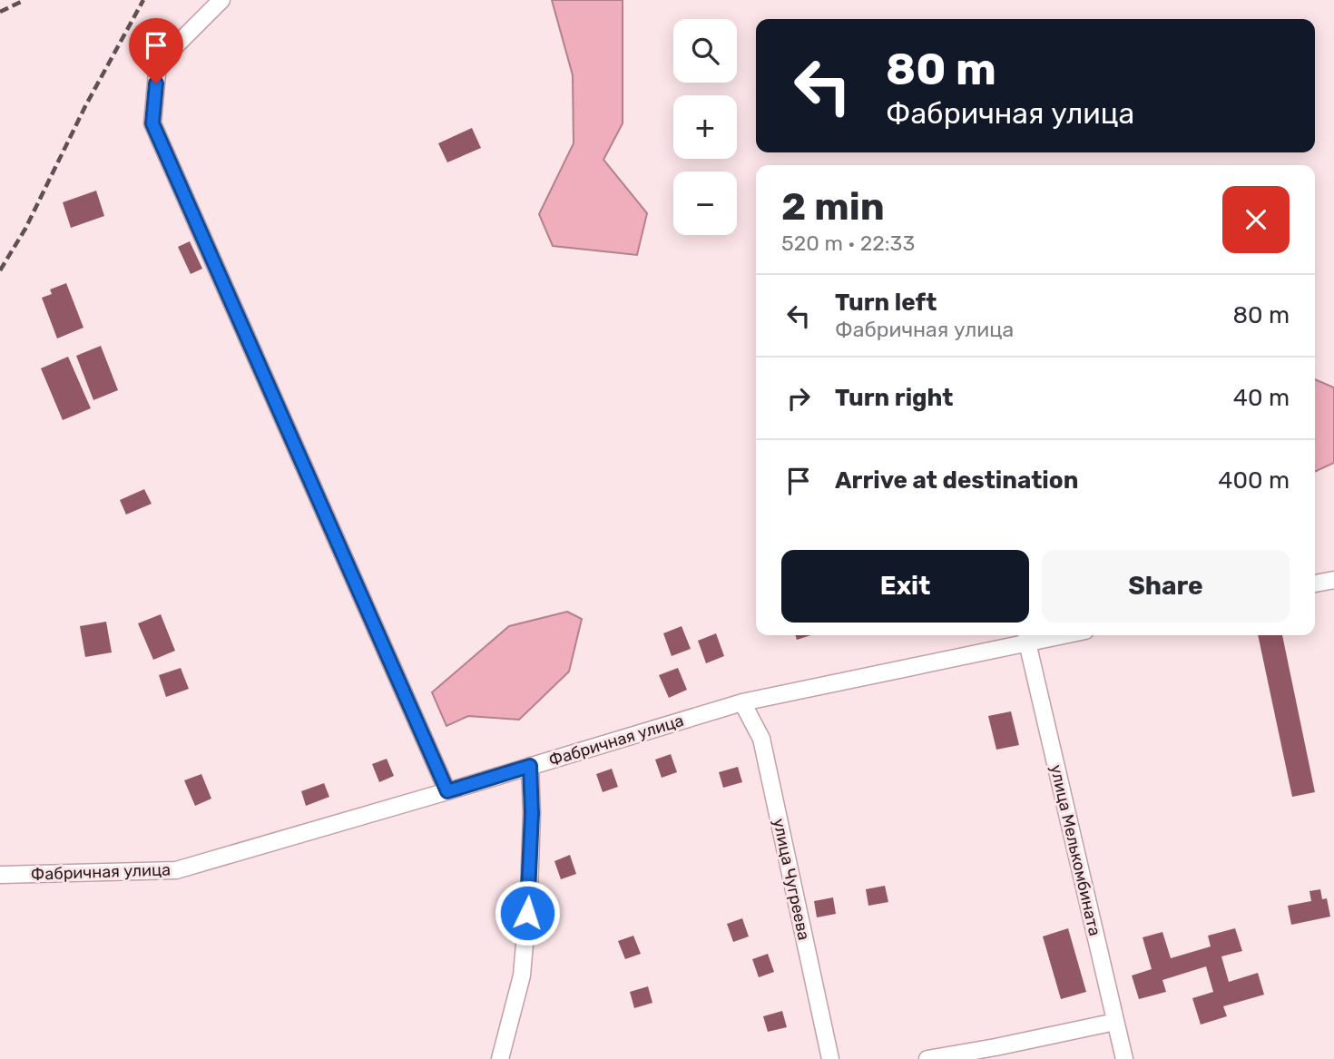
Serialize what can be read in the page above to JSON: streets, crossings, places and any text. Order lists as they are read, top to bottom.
{
  "streets": {
    "street": ["Фабричная улица", "улица Мелькомбината", "улица Чугреева"]
  },
  "crossings": [
    ["Фабричная улица", "улица Мелькомбината"],
    ["Фабричная улица", "улица Чугреева"]
  ],
  "page": {
    "map_buttons": ["+", "−"],
    "turn": ["80 m", "Фабричная улица"],
    "heading": ["2 min", "520 m · 22:33"],
    "list": [
      {
        "name": "Turn left",
        "note": "Фабричная улица",
        "value": "80 m"
      },
      {
        "name": "Turn right",
        "value": "40 m"
      },
      {
        "name": "Arrive at destination",
        "value": "400 m"
      }
    ],
    "buttons": ["Exit", "Share"]
  }
}
